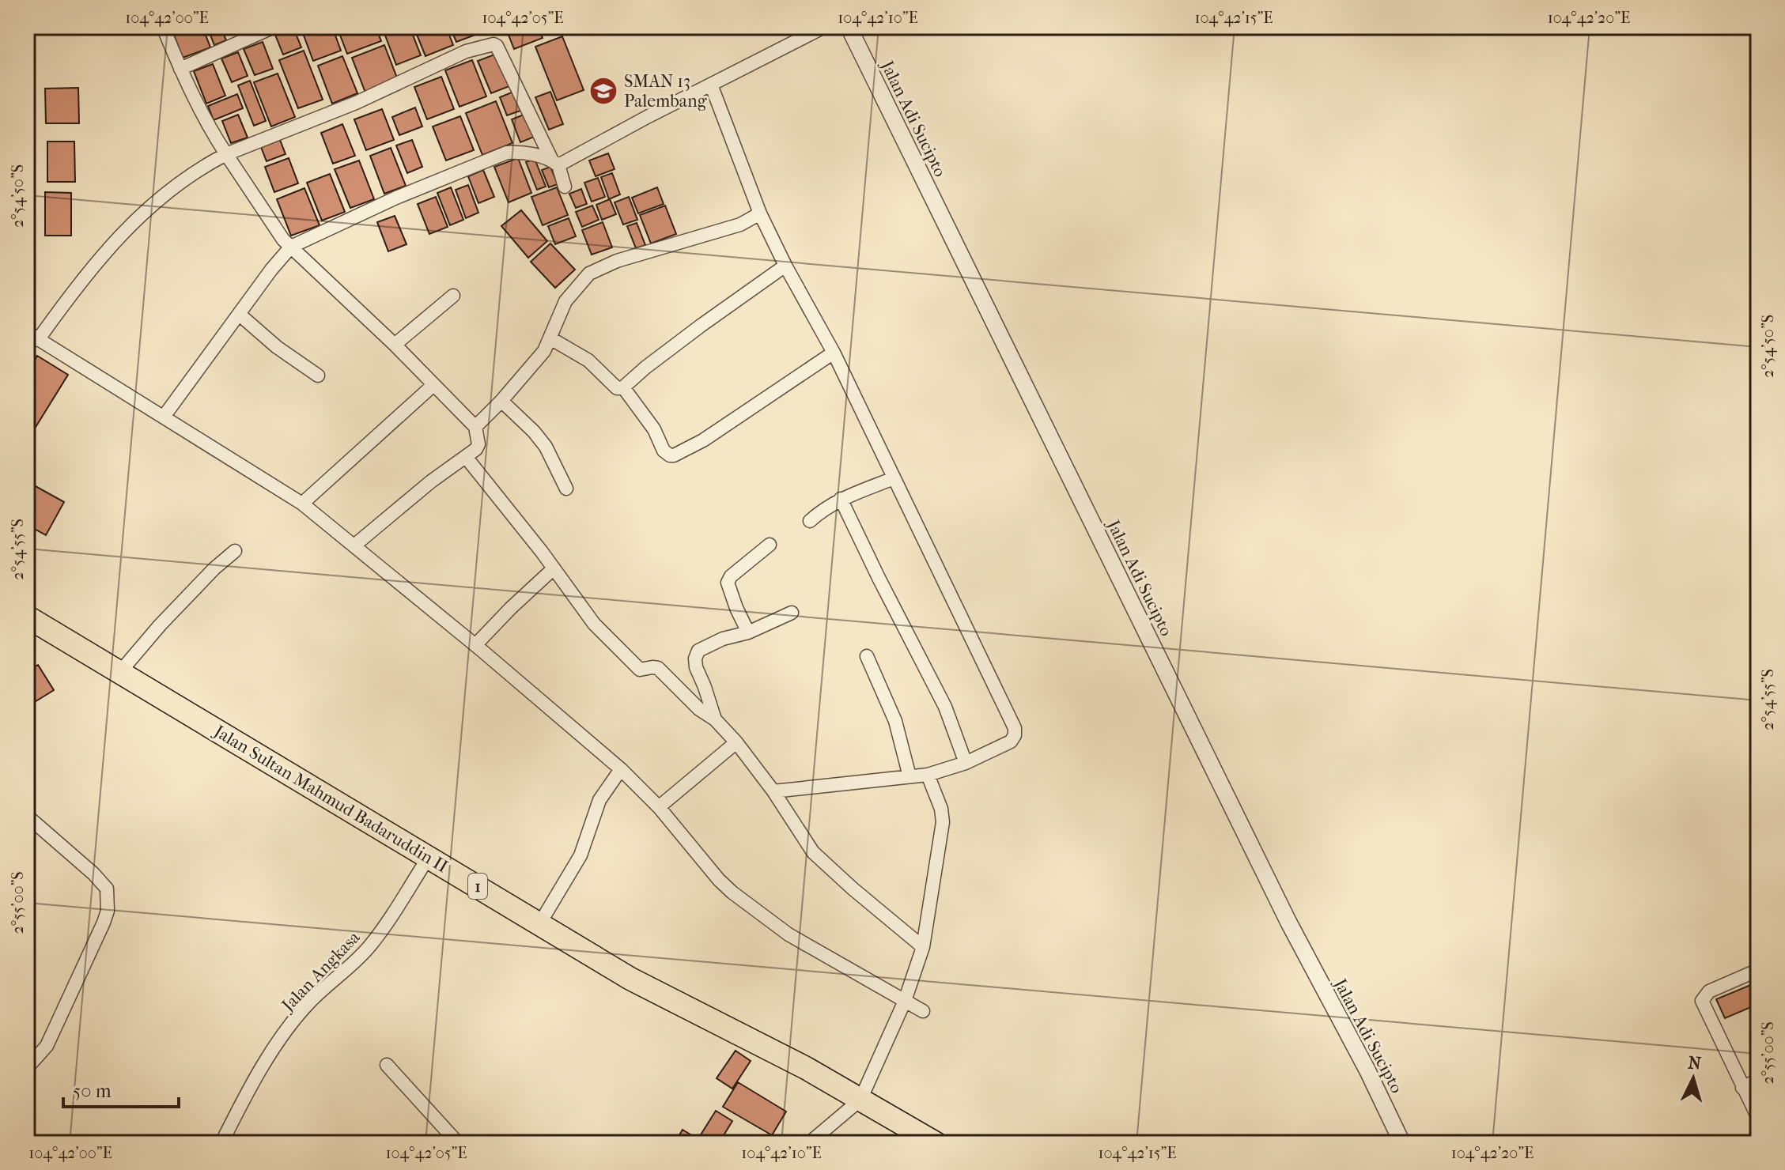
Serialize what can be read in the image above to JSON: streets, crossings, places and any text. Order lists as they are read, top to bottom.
{
  "streets": {
    "highway": ["Jalan Sultan Mahmud Badaruddin II", "1"],
    "street": ["Jalan Adi Sucipto", "Jalan Angkasa"]
  },
  "crossings": [
    ["Jalan Sultan Mahmud Badaruddin II", "Jalan Angkasa"]
  ],
  "places": {
    "school or university": ["SMAN 13 Palembang"]
  },
  "scale_bar": "50 m",
  "north": "top",
  "coordinates": [
    "104°42'00\"E",
    "104°42'05\"E",
    "104°42'10\"E",
    "104°42'15\"E",
    "104°42'20\"E",
    "2°54'50\"S",
    "2°54'55\"S",
    "2°55'00\"S"
  ]
}
